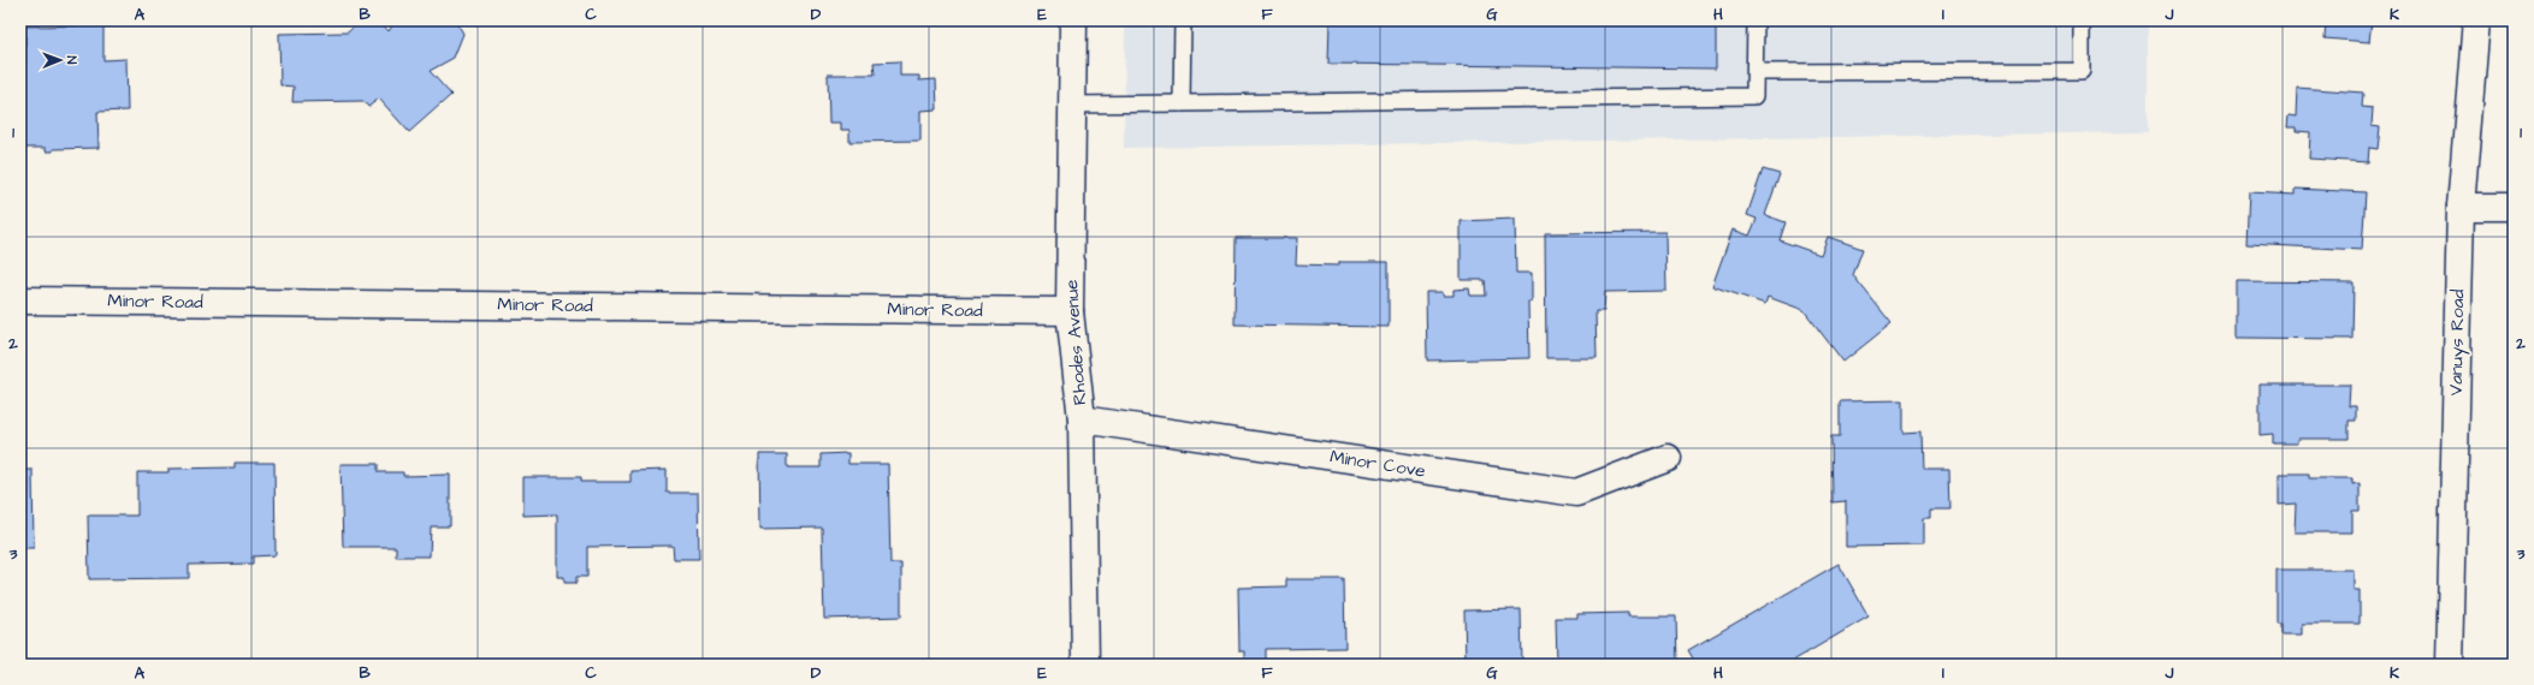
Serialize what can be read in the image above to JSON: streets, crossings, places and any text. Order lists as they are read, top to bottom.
{
  "streets": {
    "street": [
      "Minor Road",
      "Rhodes Avenue",
      "Vanuys Road",
      "Minor Cove"
    ]
  },
  "crossings": [
    ["Minor Road", "Rhodes Avenue"],
    ["Rhodes Avenue", "Minor Cove"]
  ],
  "north": "right",
  "grid": {
    "columns": [
      "A",
      "B",
      "C",
      "D",
      "E",
      "F",
      "G",
      "H",
      "I",
      "J",
      "K"
    ],
    "rows": ["1", "2", "3"]
  }
}
